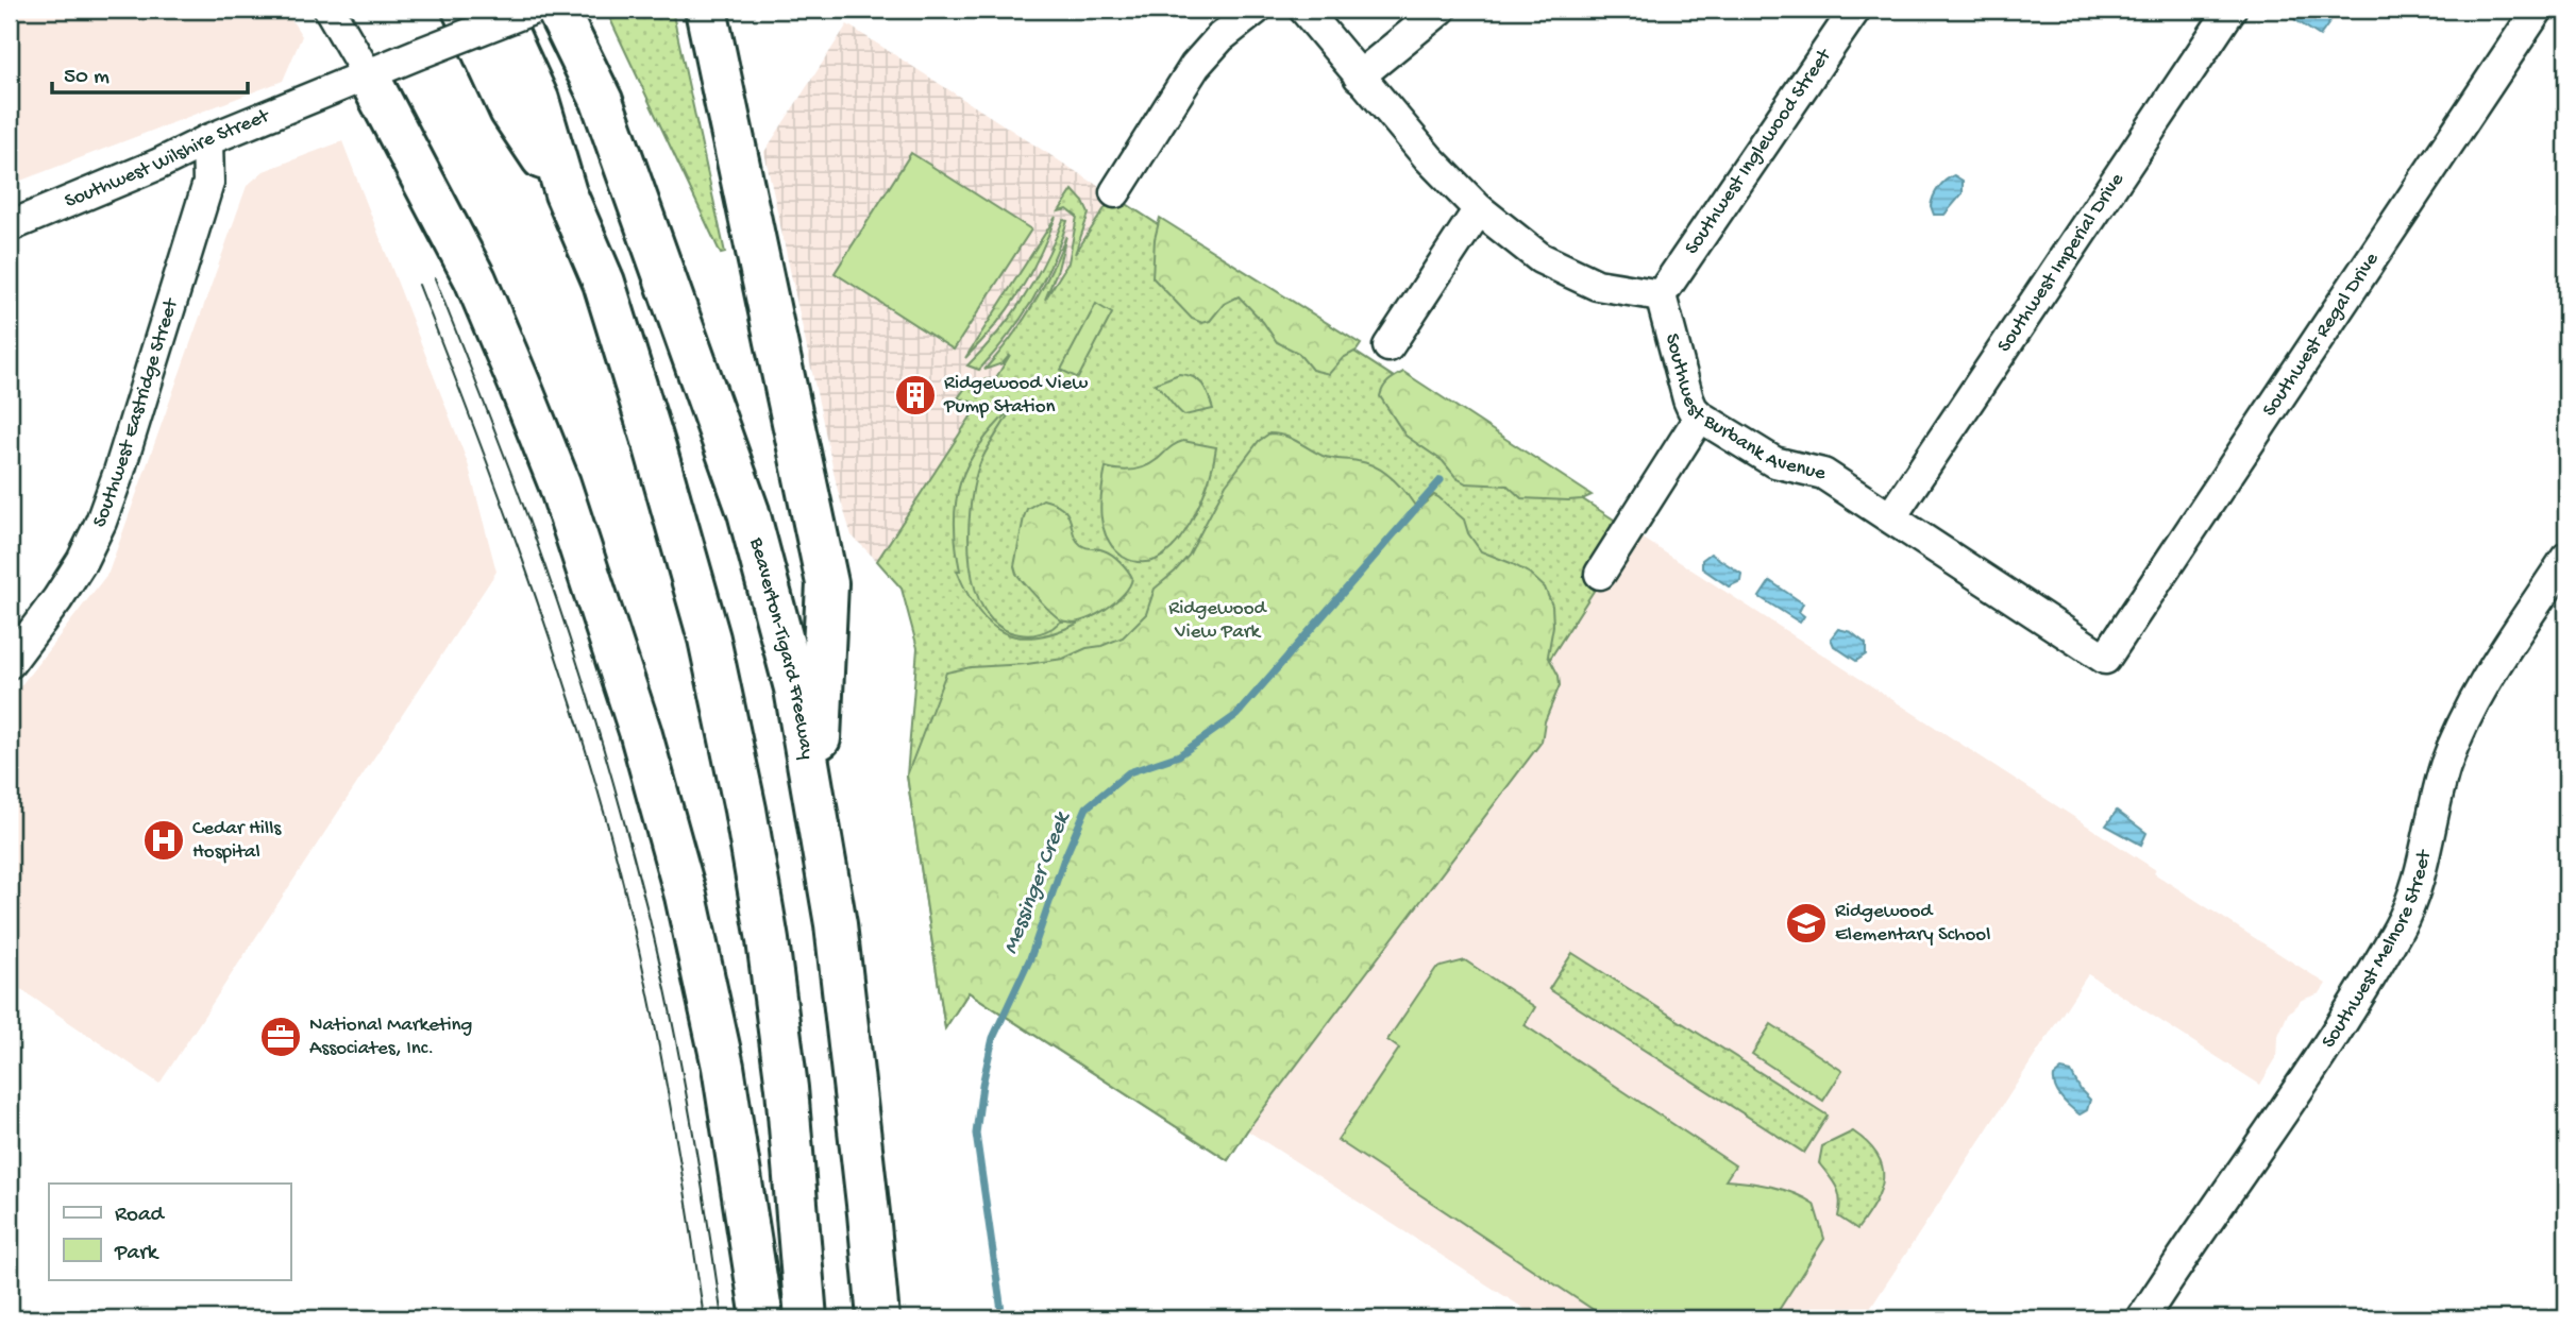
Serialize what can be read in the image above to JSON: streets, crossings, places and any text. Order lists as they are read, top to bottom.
{
  "streets": {
    "highway": ["Beaverton-Tigard Freeway"],
    "street": [
      "Southwest Inglewood Street",
      "Southwest Wilshire Street",
      "Southwest Imperial Drive",
      "Southwest Regal Drive",
      "Southwest Burbank Avenue",
      "Southwest Eastridge Street",
      "Southwest Melnore Street"
    ]
  },
  "crossings": [
    ["Southwest Inglewood Street", "Southwest Burbank Avenue"],
    ["Southwest Wilshire Street", "Southwest Eastridge Street"],
    ["Southwest Imperial Drive", "Southwest Burbank Avenue"],
    ["Southwest Regal Drive", "Southwest Burbank Avenue"]
  ],
  "water": ["Messinger Creek"],
  "parks": ["Ridgewood View Park"],
  "places": {
    "building": ["Ridgewood View Pump Station"],
    "hospital": ["Cedar Hills Hospital"],
    "school or university": ["Ridgewood Elementary School"],
    "office": ["National Marketing Associates, Inc."]
  },
  "legend": ["Road", "Park"],
  "scale_bar": "50 m"
}
